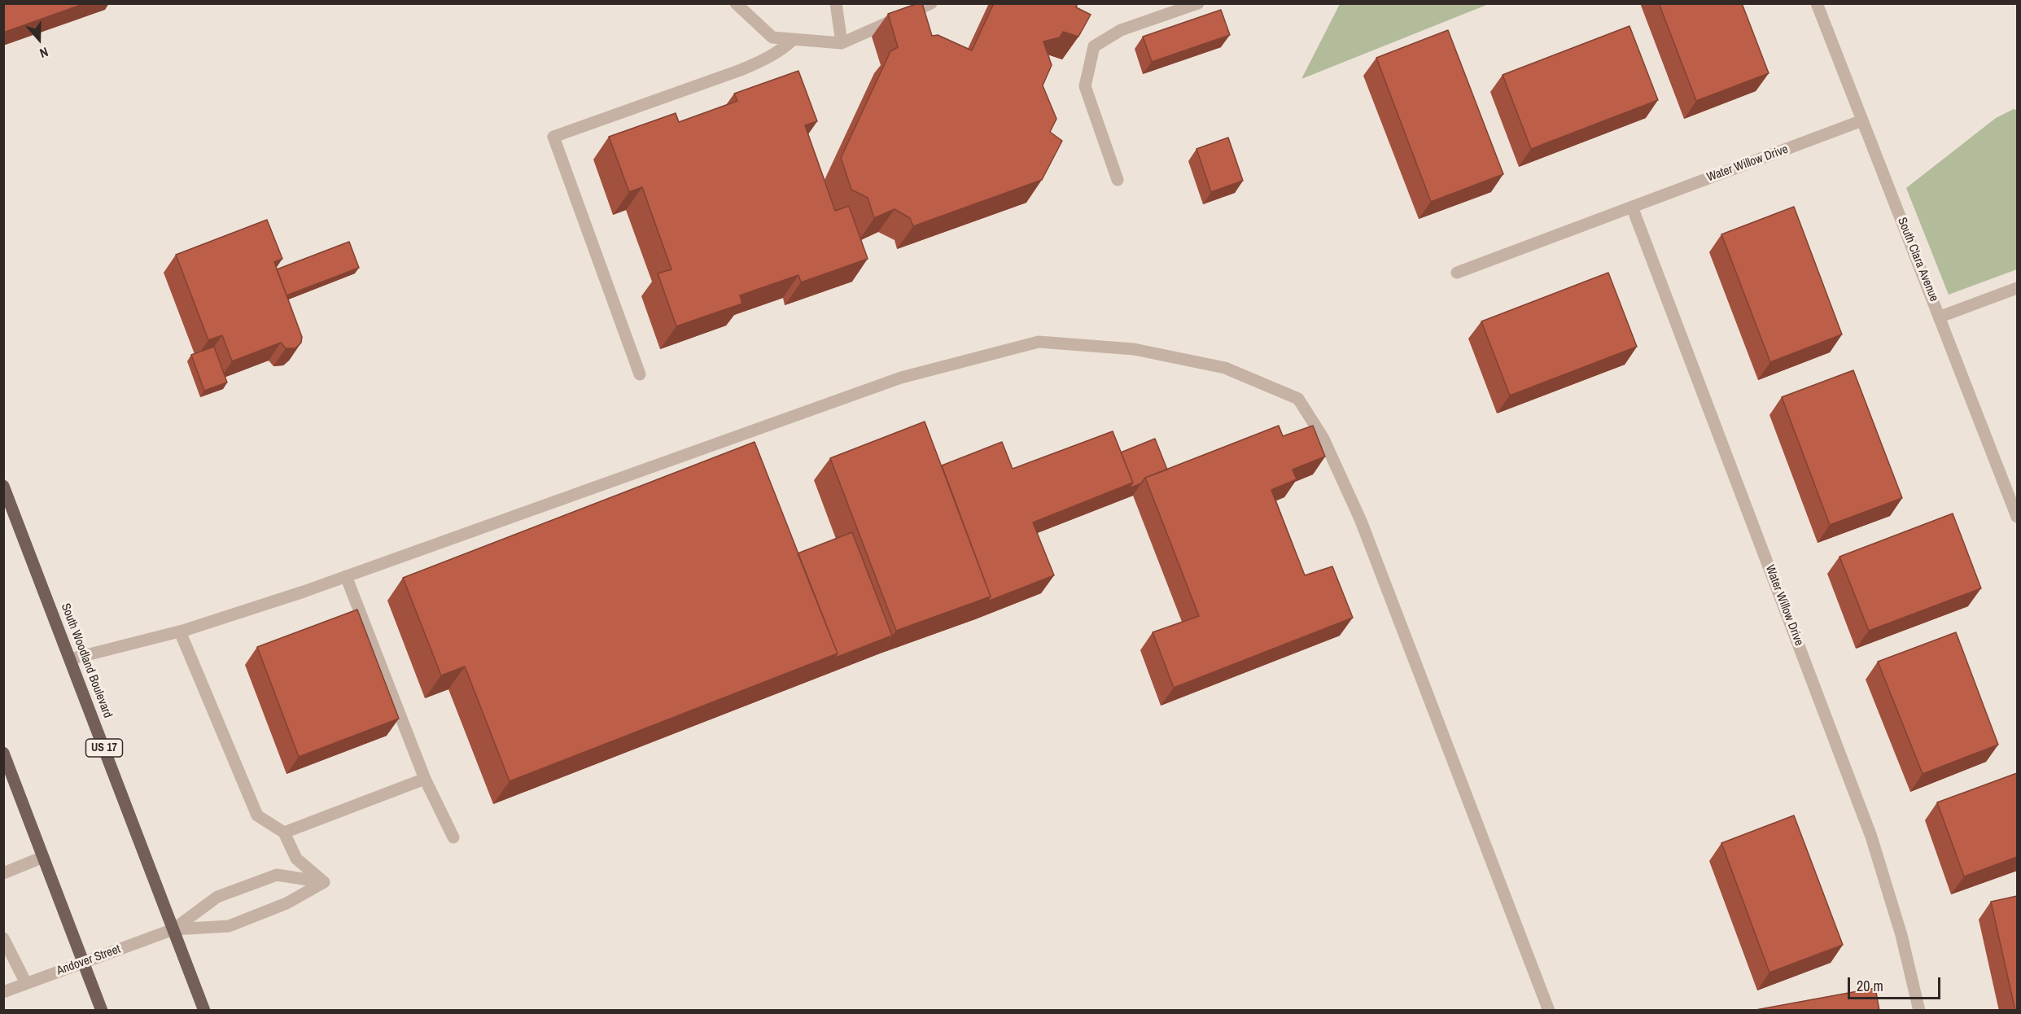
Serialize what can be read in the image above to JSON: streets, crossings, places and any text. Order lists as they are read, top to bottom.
{
  "streets": {
    "main road": ["South Woodland Boulevard", "US 17"],
    "street": ["Water Willow Drive", "South Clara Avenue", "Andover Street"]
  },
  "crossings": [
    ["Water Willow Drive", "South Clara Avenue"],
    ["South Woodland Boulevard", "Andover Street"]
  ],
  "scale_bar": "20 m",
  "north": "bottom"
}
